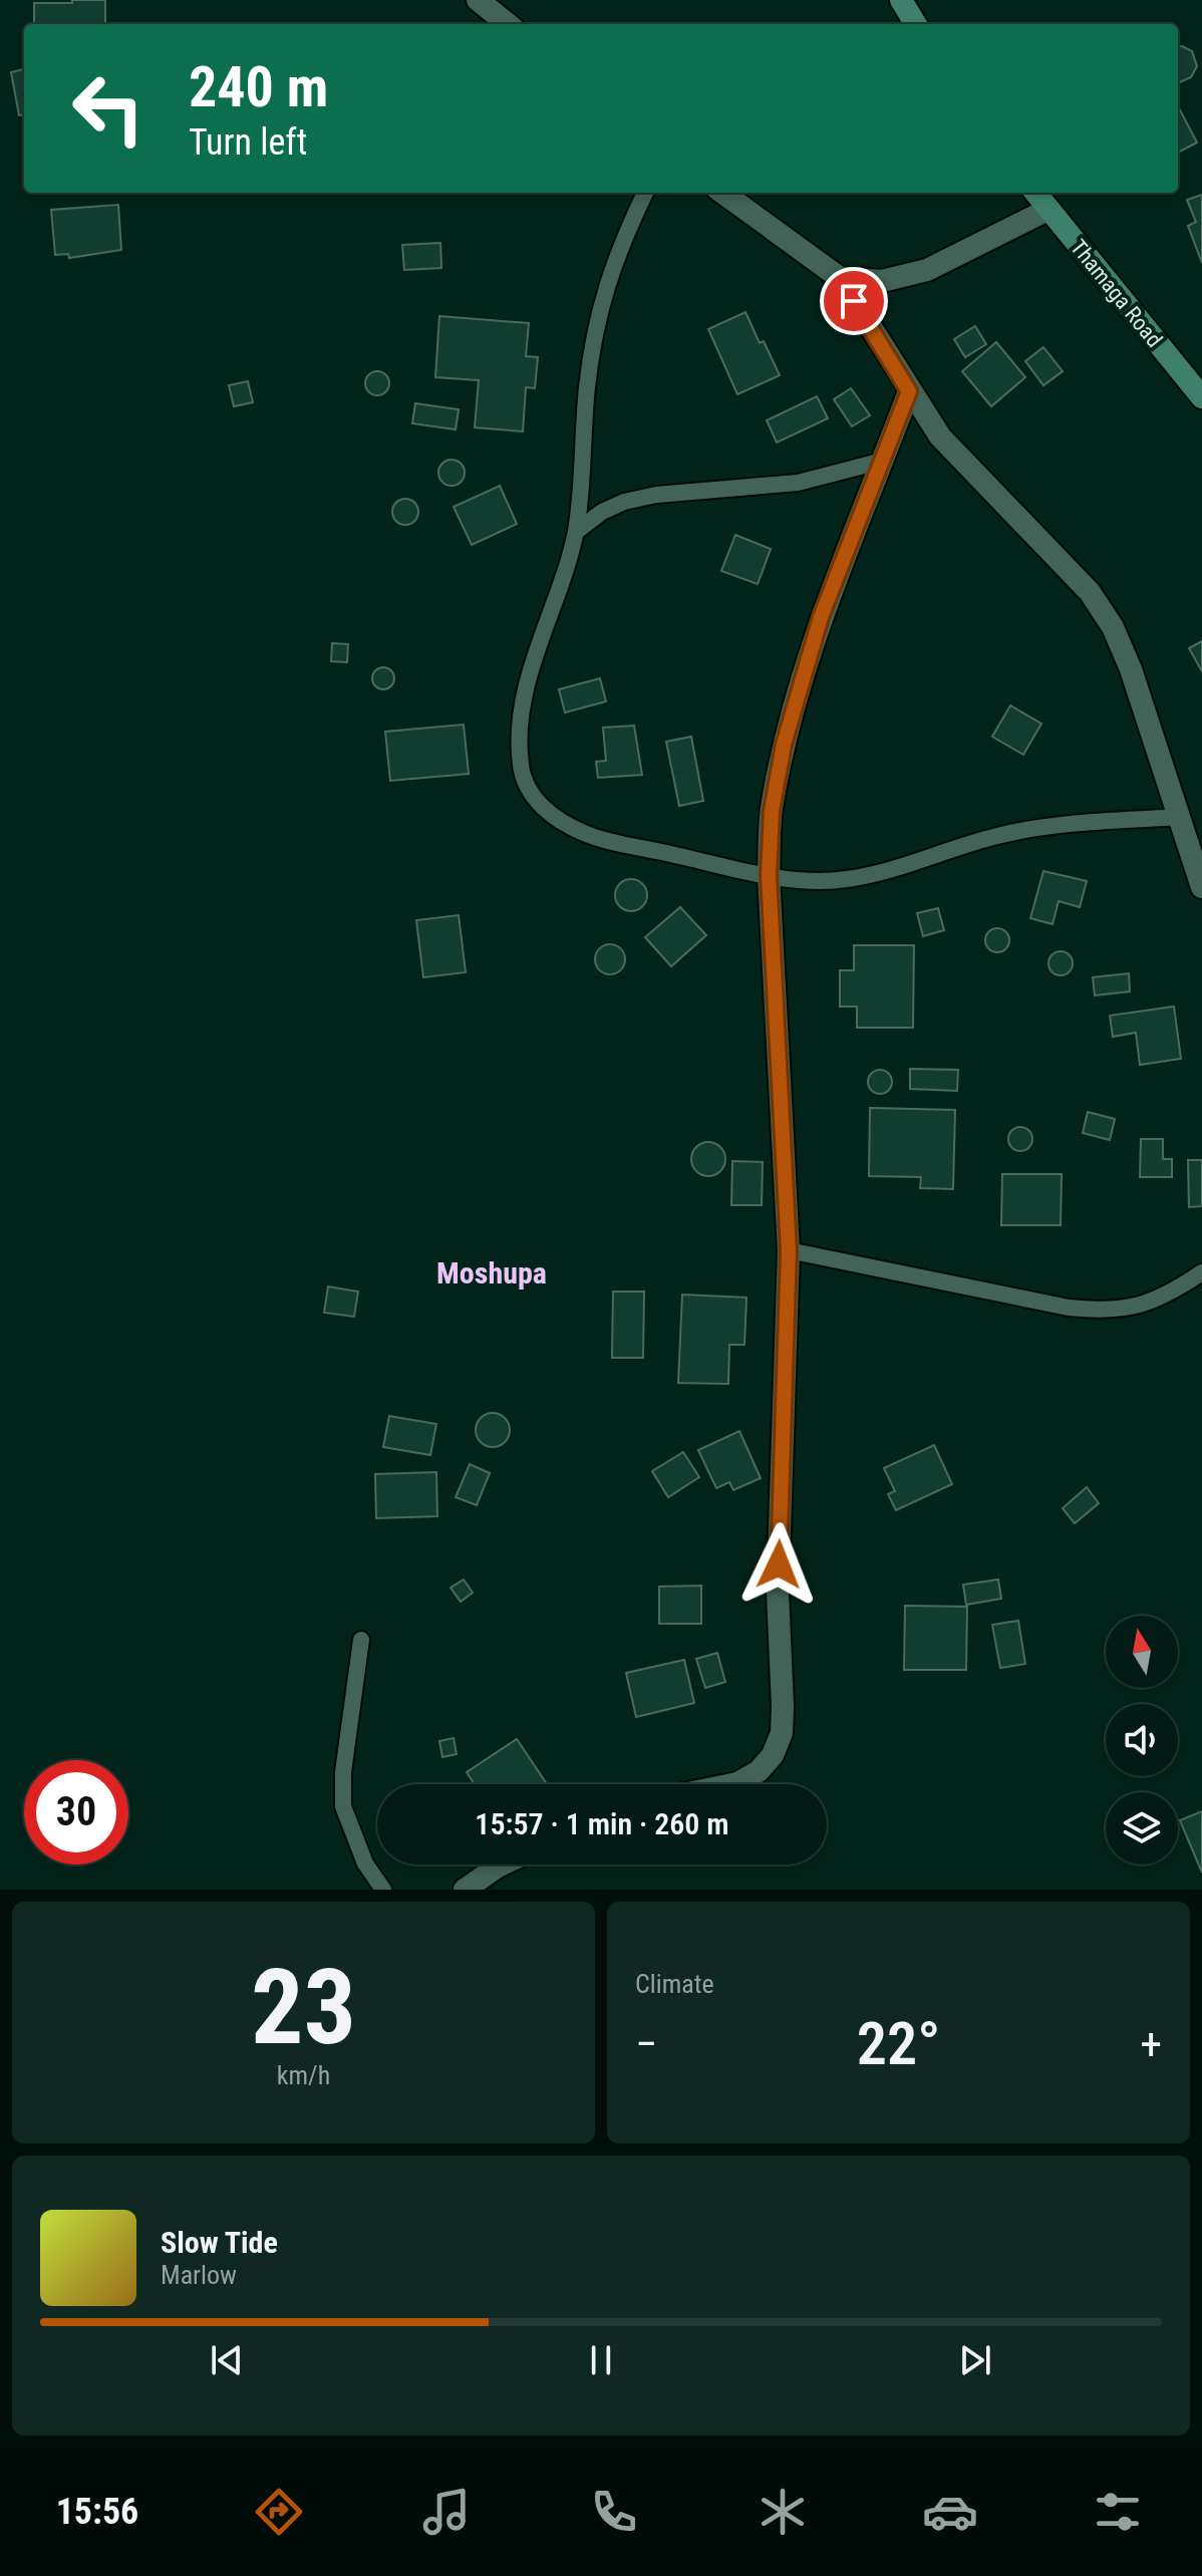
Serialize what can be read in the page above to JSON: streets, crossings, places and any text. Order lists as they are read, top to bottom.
{
  "streets": {
    "main road": ["Thamaga Road"]
  },
  "districts": ["Moshupa"],
  "north": "top",
  "page": {
    "turn": ["240 m", "Turn left"],
    "limit": "30",
    "trip": "15:57 · 1 min · 260 m",
    "tile": [
      ["23", "km/h"],
      "Climate"
    ],
    "heat": ["−", "22°", "+"],
    "song": ["Slow Tide", "Marlow"],
    "tabs": "15:56"
  }
}
